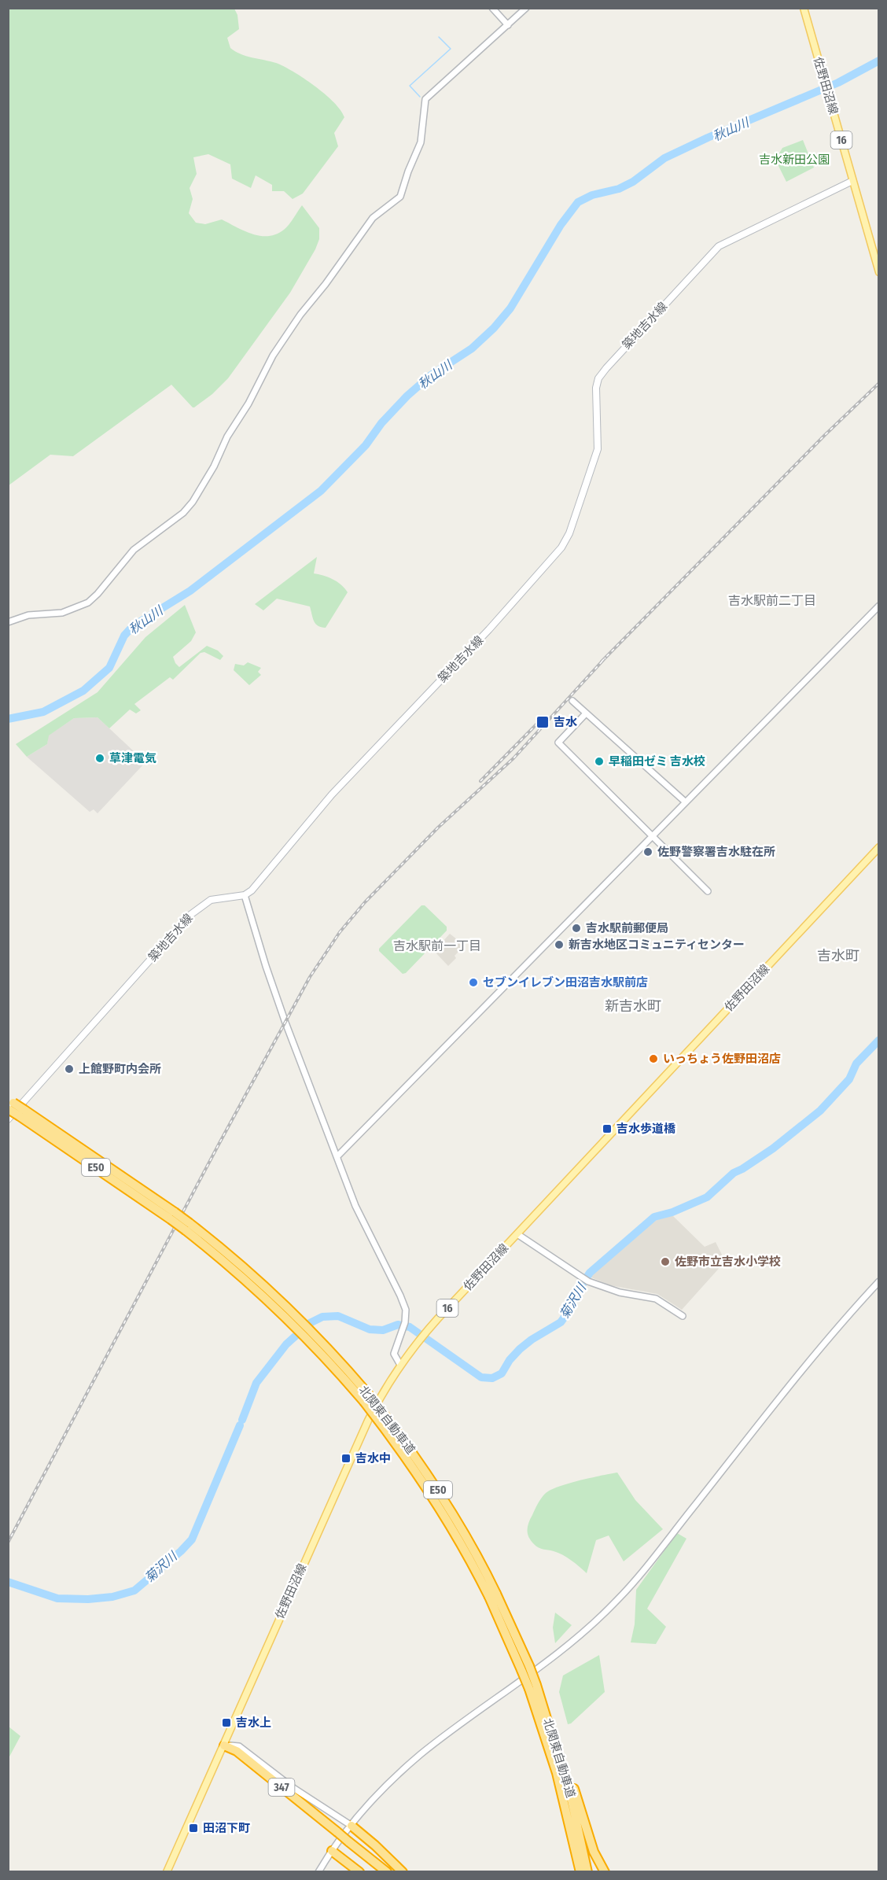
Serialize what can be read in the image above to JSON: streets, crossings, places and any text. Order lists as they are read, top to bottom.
{
  "streets": {
    "highway": ["E50", "北関東自動車道", "347"],
    "main road": ["佐野田沼線", "16", "築地吉水線"]
  },
  "crossings": [
    ["佐野田沼線", "築地吉水線"],
    ["佐野田沼線", "347"]
  ],
  "districts": [
    "吉水駅前二丁目",
    "吉水駅前一丁目",
    "吉水町",
    "新吉水町"
  ],
  "water": ["秋山川", "菊沢川"],
  "parks": ["吉水新田公園"],
  "places": {
    "transit": [
      "吉水",
      "吉水歩道橋",
      "吉水中",
      "吉水上",
      "田沼下町"
    ],
    "other": [
      "草津電気",
      "早稲田ゼミ 吉水校",
      "佐野警察署吉水駐在所",
      "吉水駅前郵便局",
      "新吉水地区コミュニティセンター",
      "セブンイレブン田沼吉水駅前店",
      "いっちょう佐野田沼店",
      "上館野町内会所",
      "佐野市立吉水小学校"
    ]
  }
}
